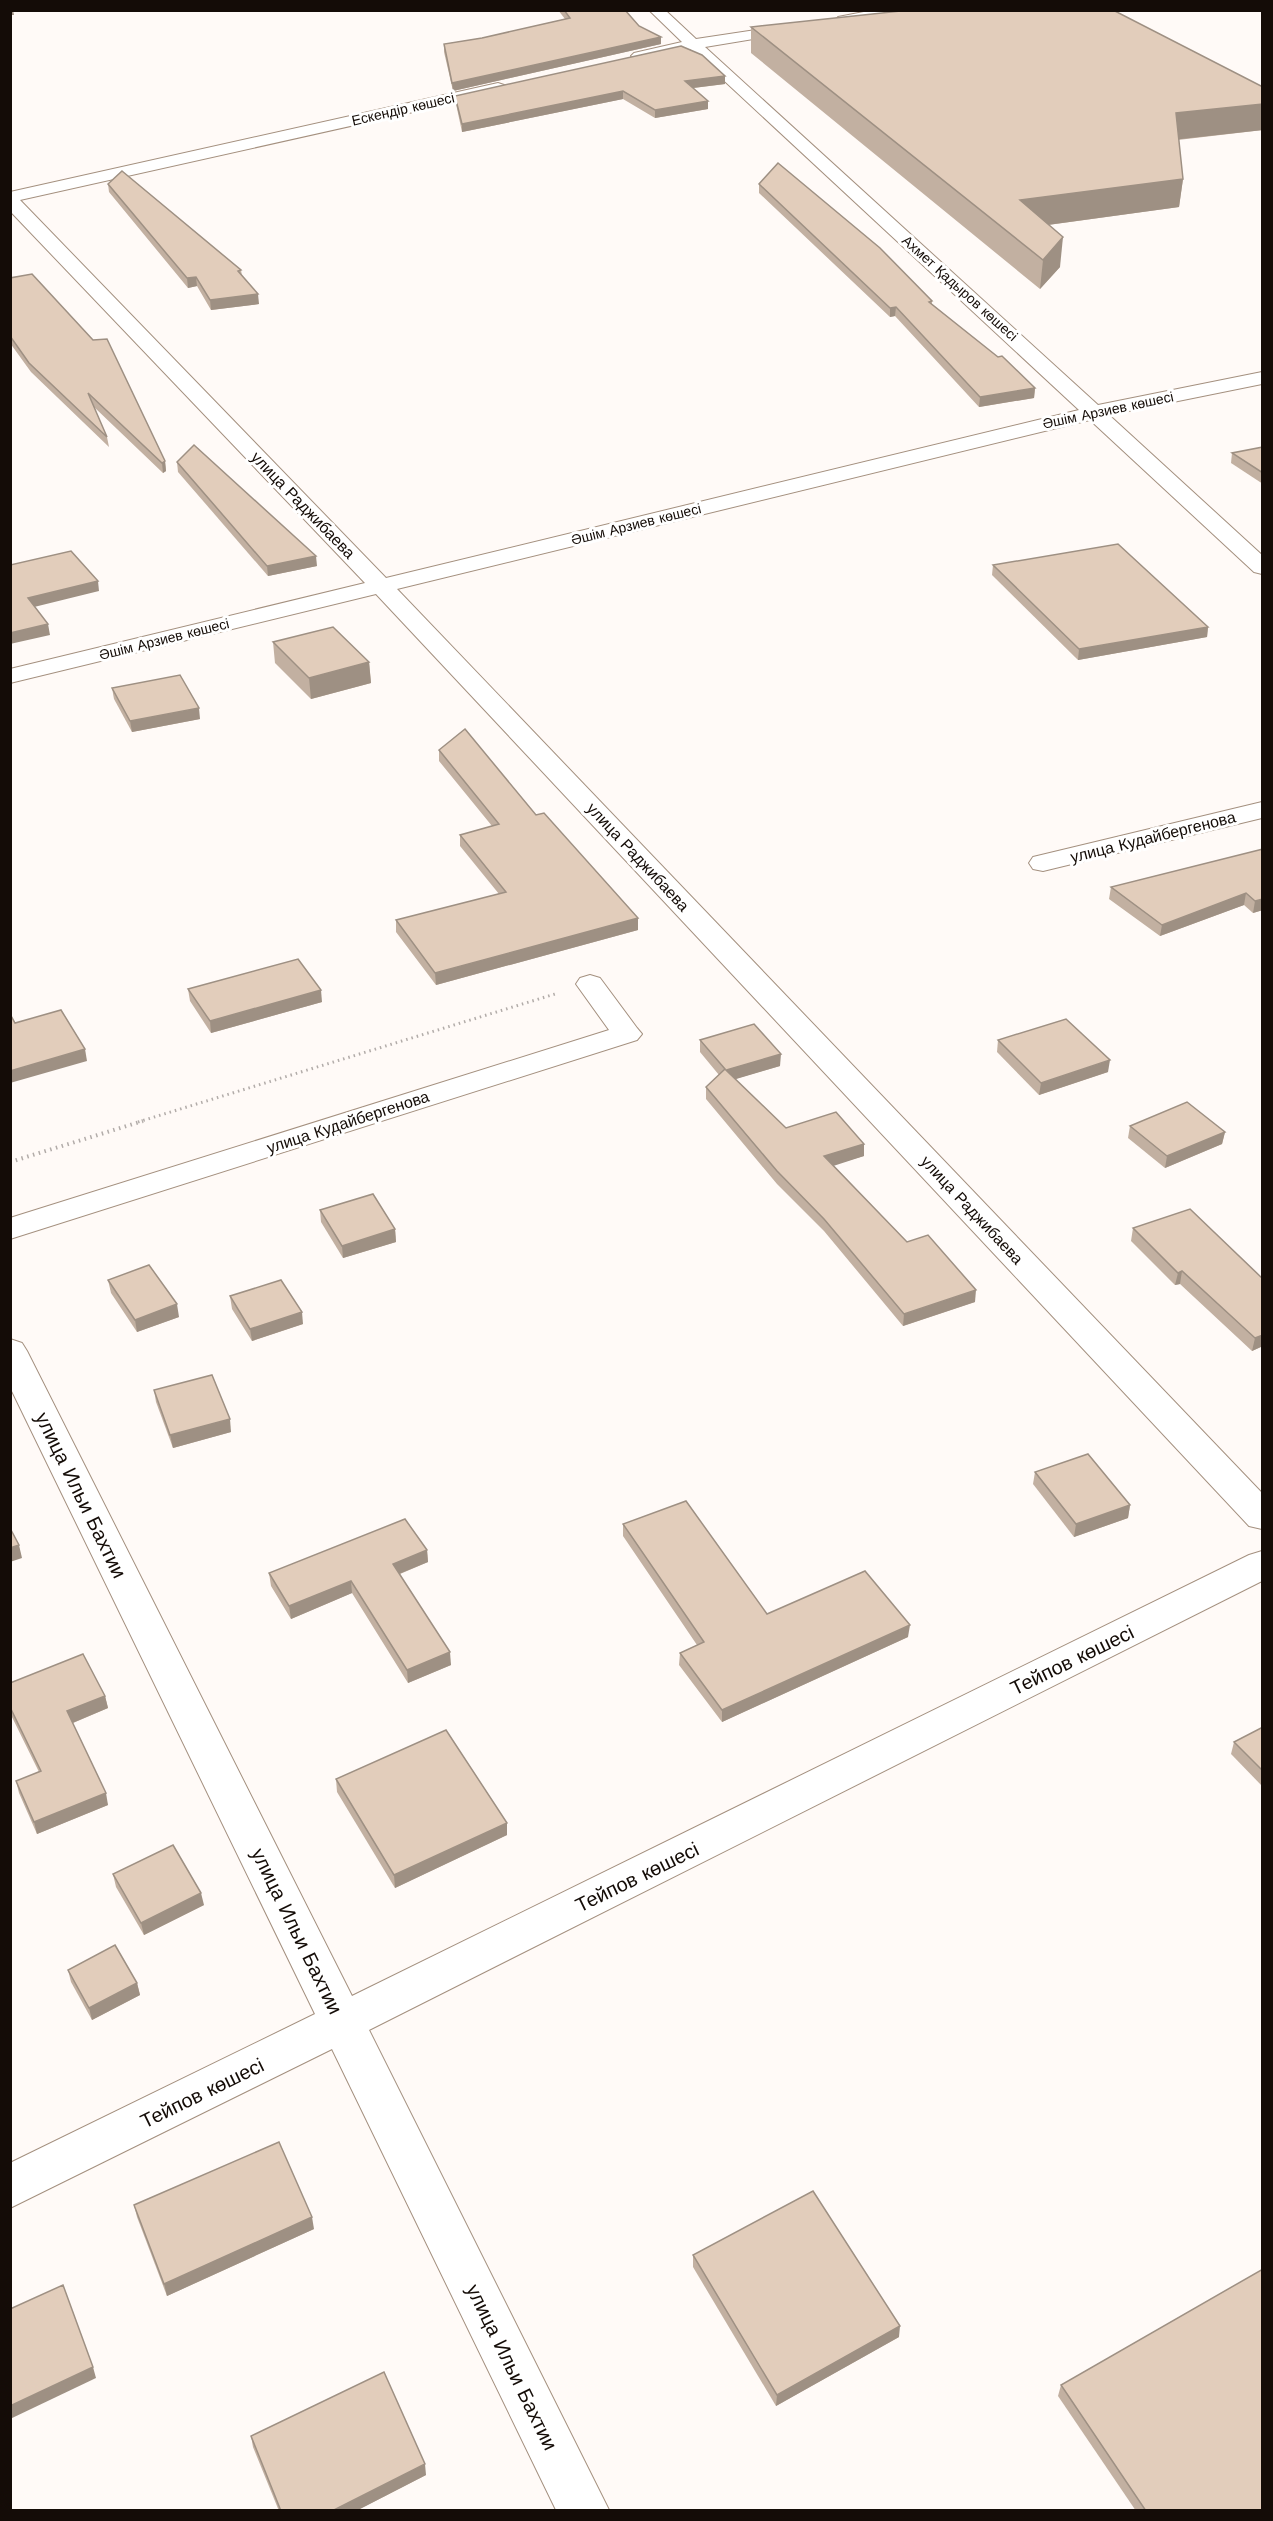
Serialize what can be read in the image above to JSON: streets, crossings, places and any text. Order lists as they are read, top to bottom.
{
  "streets": {
    "street": [
      "Ескендір көшесі",
      "Ахмет Қадыров көшесі",
      "Әшім Арзиев көшесі",
      "улица Раджибаева",
      "улица Кудайбергенова",
      "улица Ильи Бахтии",
      "Тейпов көшесі"
    ]
  },
  "crossings": [
    ["Ескендір көшесі", "улица Раджибаева"],
    ["Ахмет Қадыров көшесі", "Әшім Арзиев көшесі"],
    ["Әшім Арзиев көшесі", "улица Раджибаева"],
    ["улица Ильи Бахтии", "Тейпов көшесі"]
  ]
}
